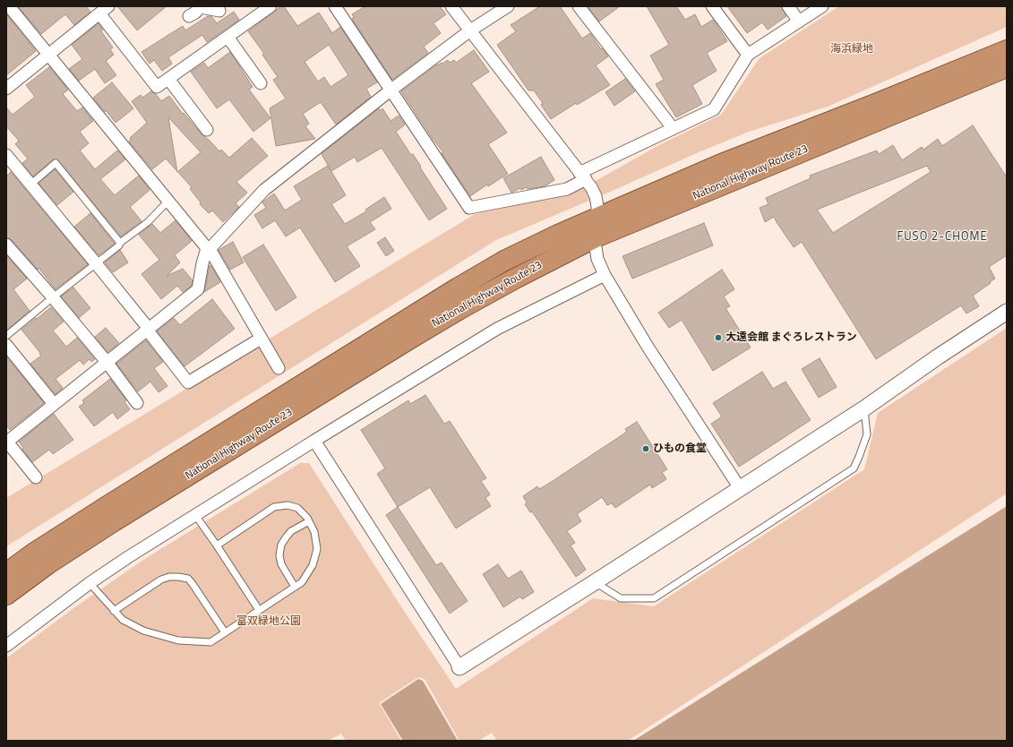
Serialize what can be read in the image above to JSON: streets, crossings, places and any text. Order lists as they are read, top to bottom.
{
  "streets": {
    "highway": ["National Highway Route 23"]
  },
  "districts": ["FUSO 2-CHOME"],
  "parks": ["海浜緑地", "富双緑地公園"],
  "places": ["大遠会館 まぐろレストラン", "ひもの食堂"]
}
